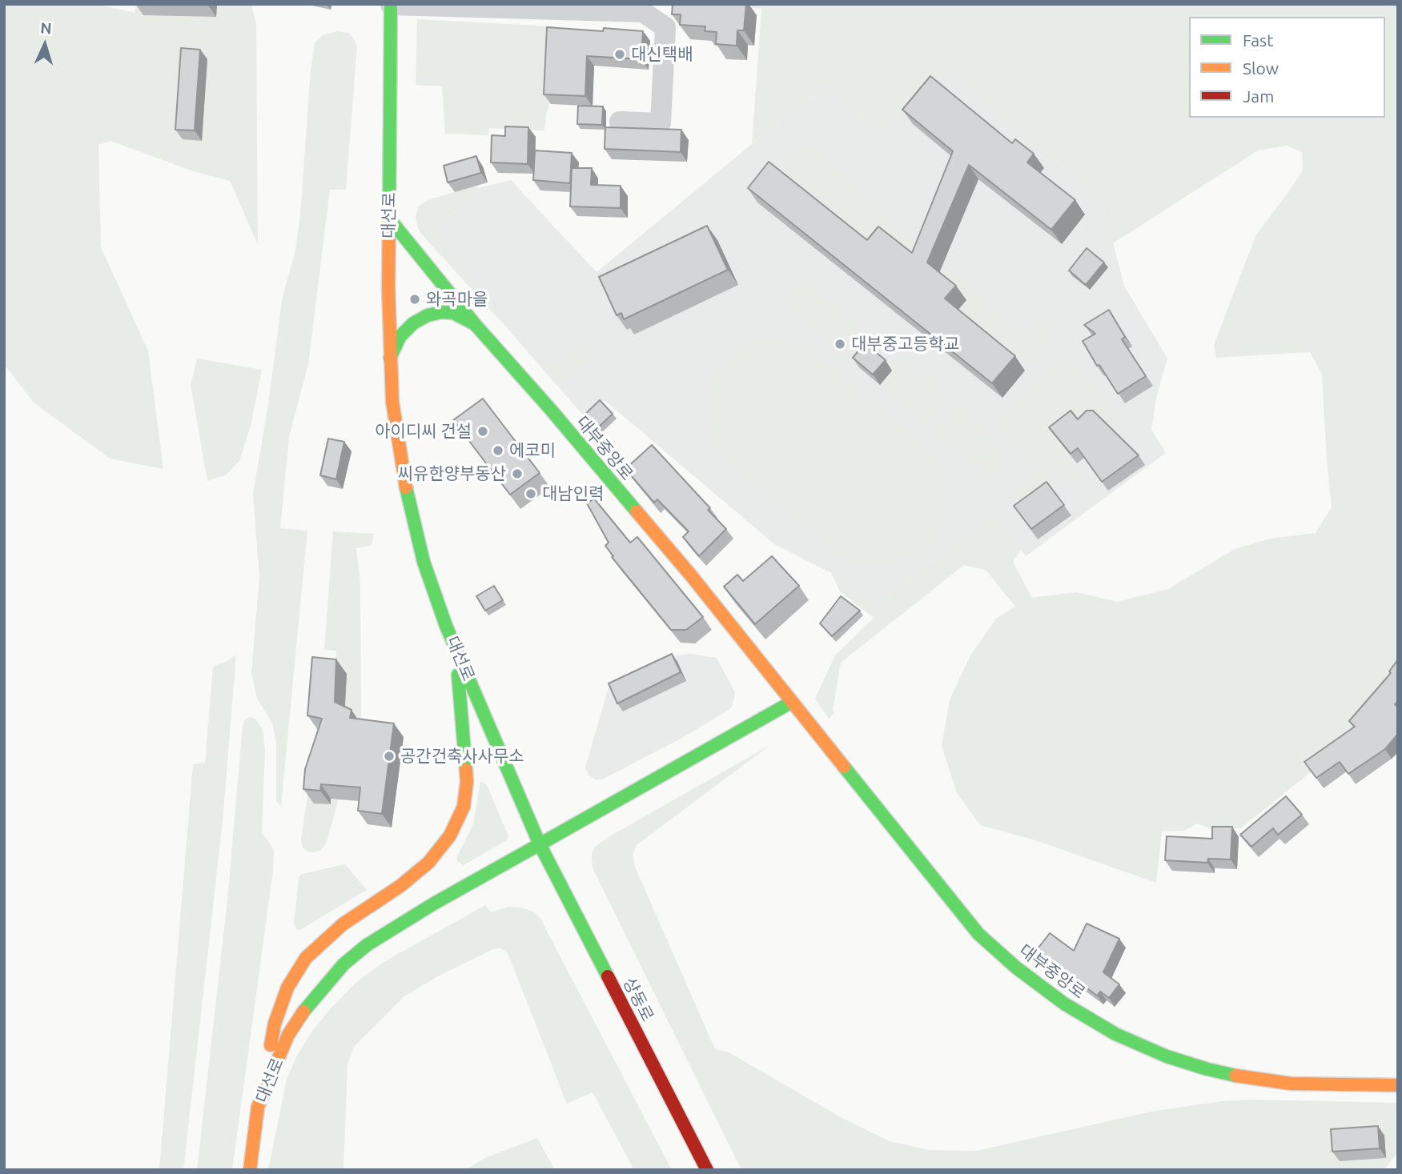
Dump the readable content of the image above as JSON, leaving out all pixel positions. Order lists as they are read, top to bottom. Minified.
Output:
{"streets":{"street":["대선로","대부중앙로","상동로"]},"crossings":[["대선로","대부중앙로"],["대선로","상동로"]],"places":["대신택배","와곡마을","대부중고등학교","아이디씨 건설","에코미","씨유한양부동산","대남인력","공간건축사사무소"],"legend":["Fast","Slow","Jam"],"north":"top"}
